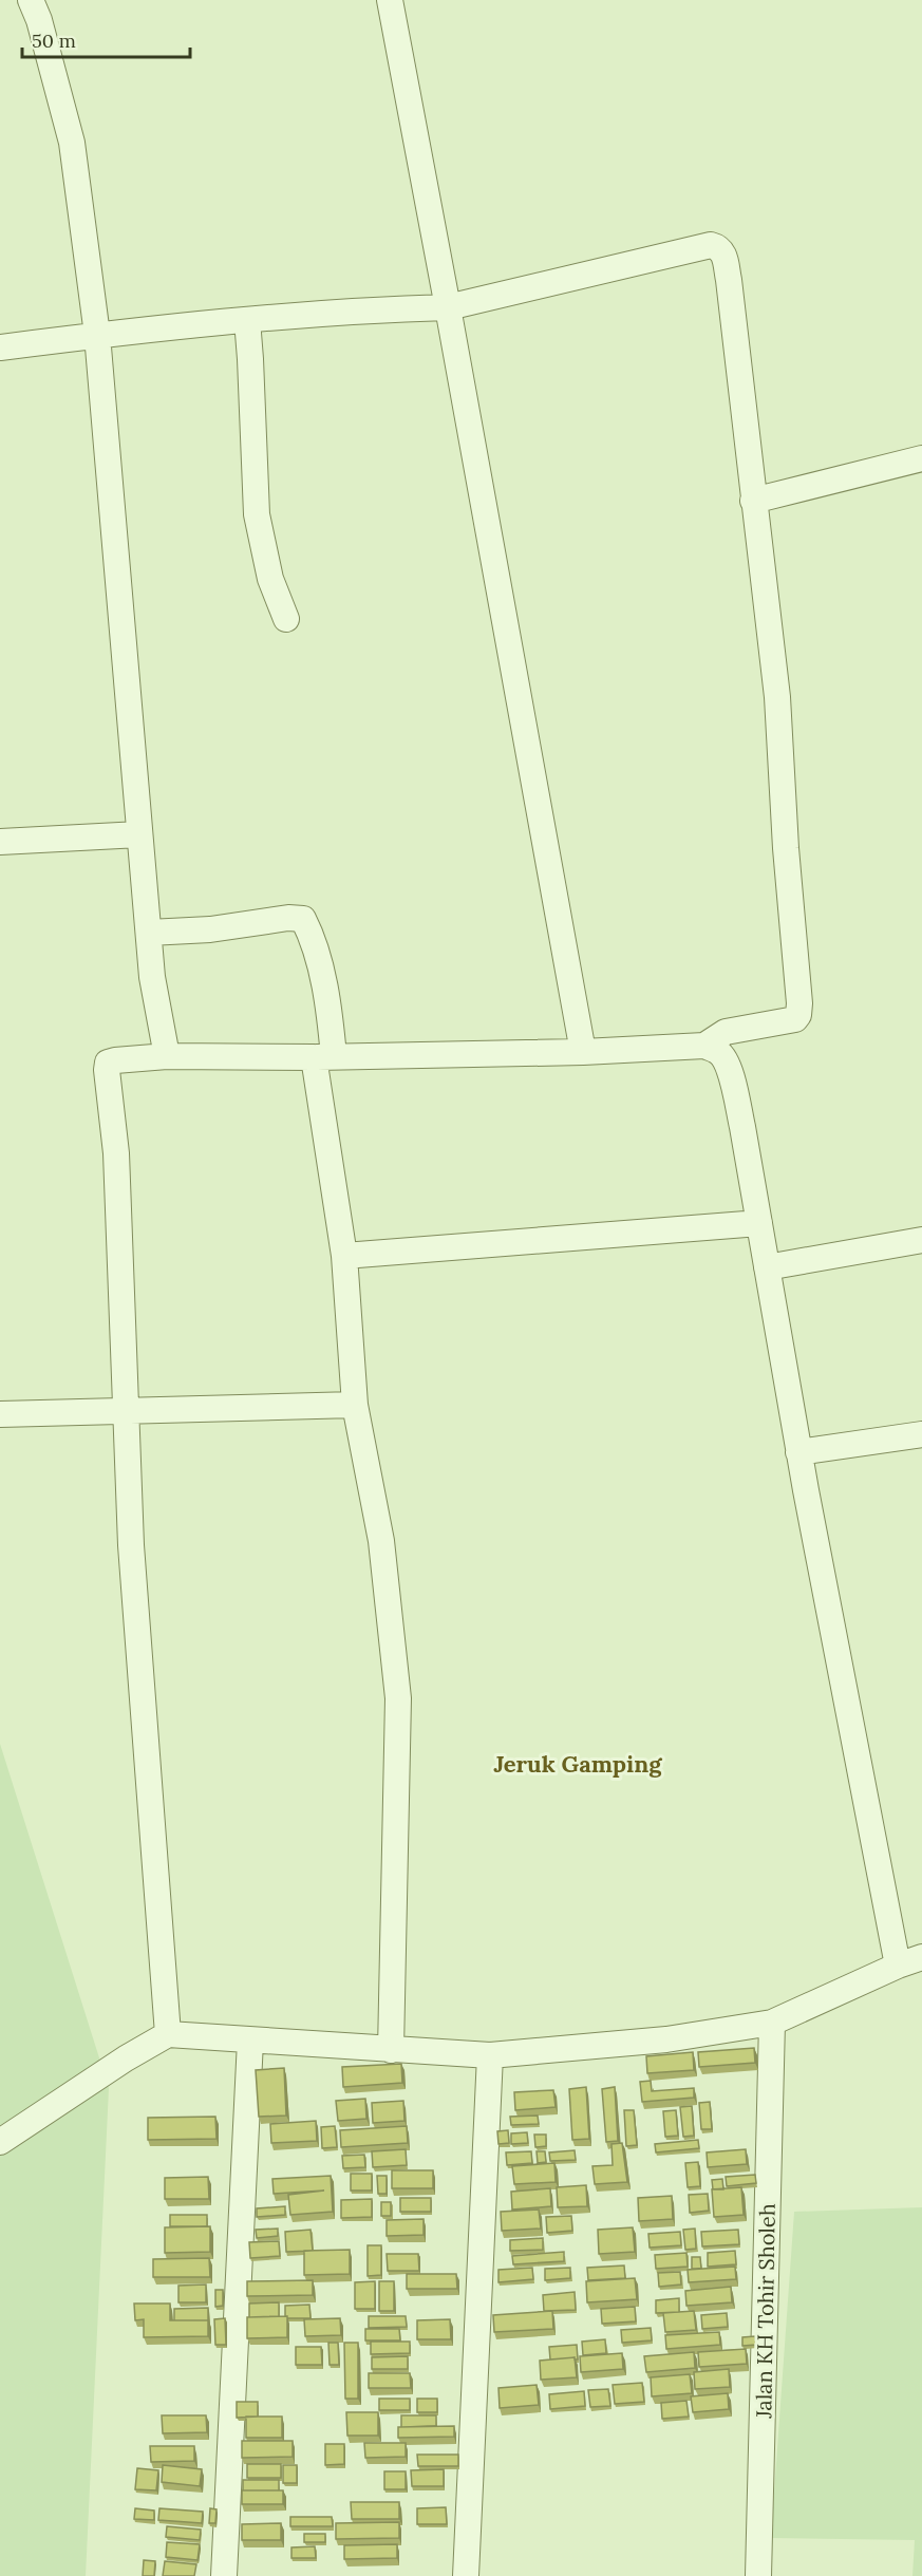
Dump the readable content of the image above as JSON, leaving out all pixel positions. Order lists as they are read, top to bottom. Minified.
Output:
{"streets":{"street":["Jalan KH Tohir Sholeh"]},"districts":["Jeruk Gamping"],"scale_bar":"50 m"}
